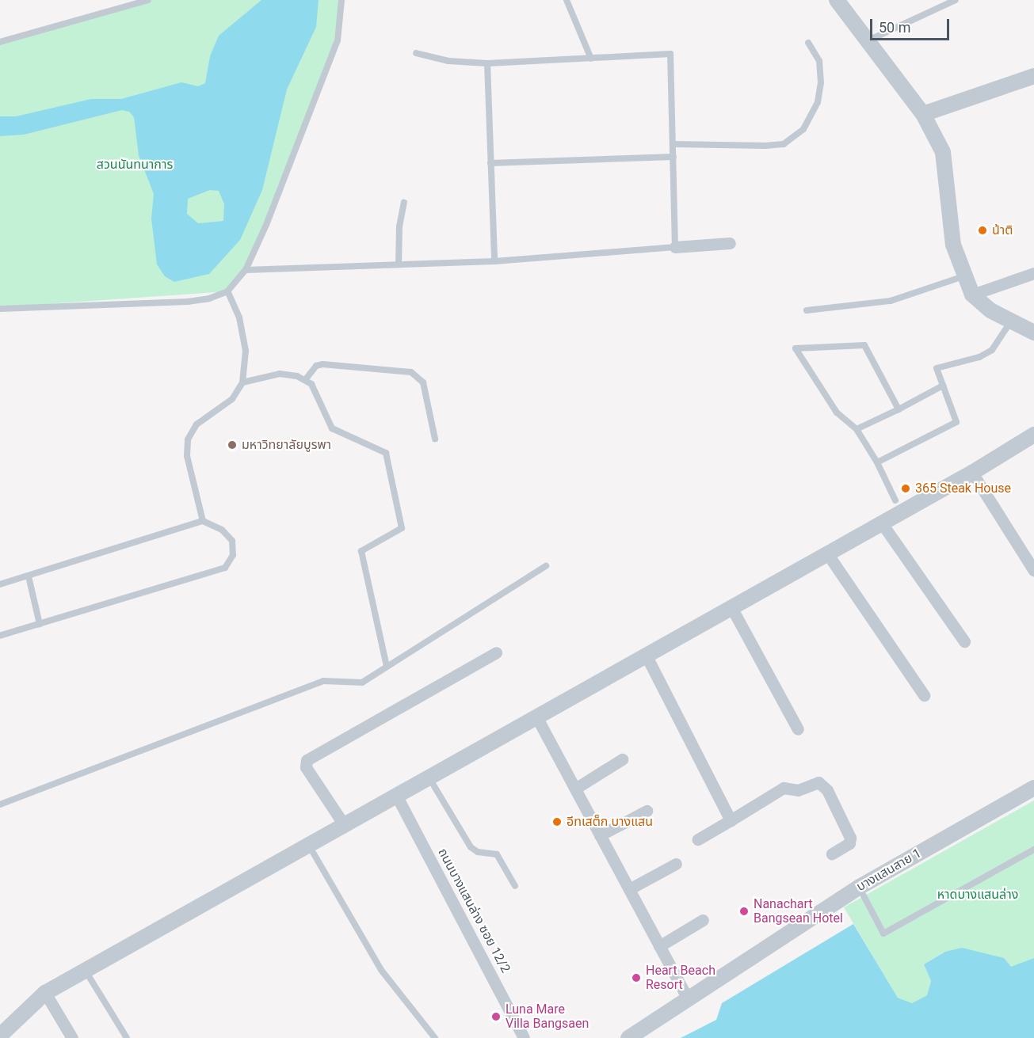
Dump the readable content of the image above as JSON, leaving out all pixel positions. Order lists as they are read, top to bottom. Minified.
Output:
{"streets":{"street":["บางแสนสาย 1","ถนนบางแสนล่าง ซอย 12/2"]},"parks":["สวนนันทนาการ","หาดบางแสนล่าง"],"places":["น้าติ","มหาวิทยาลัยบูรพา","365 Steak House","อีทเสต็ก บางแสน","Nanachart Bangsean Hotel","Heart Beach Resort","Luna Mare Villa Bangsaen"],"scale_bar":"50 m"}
